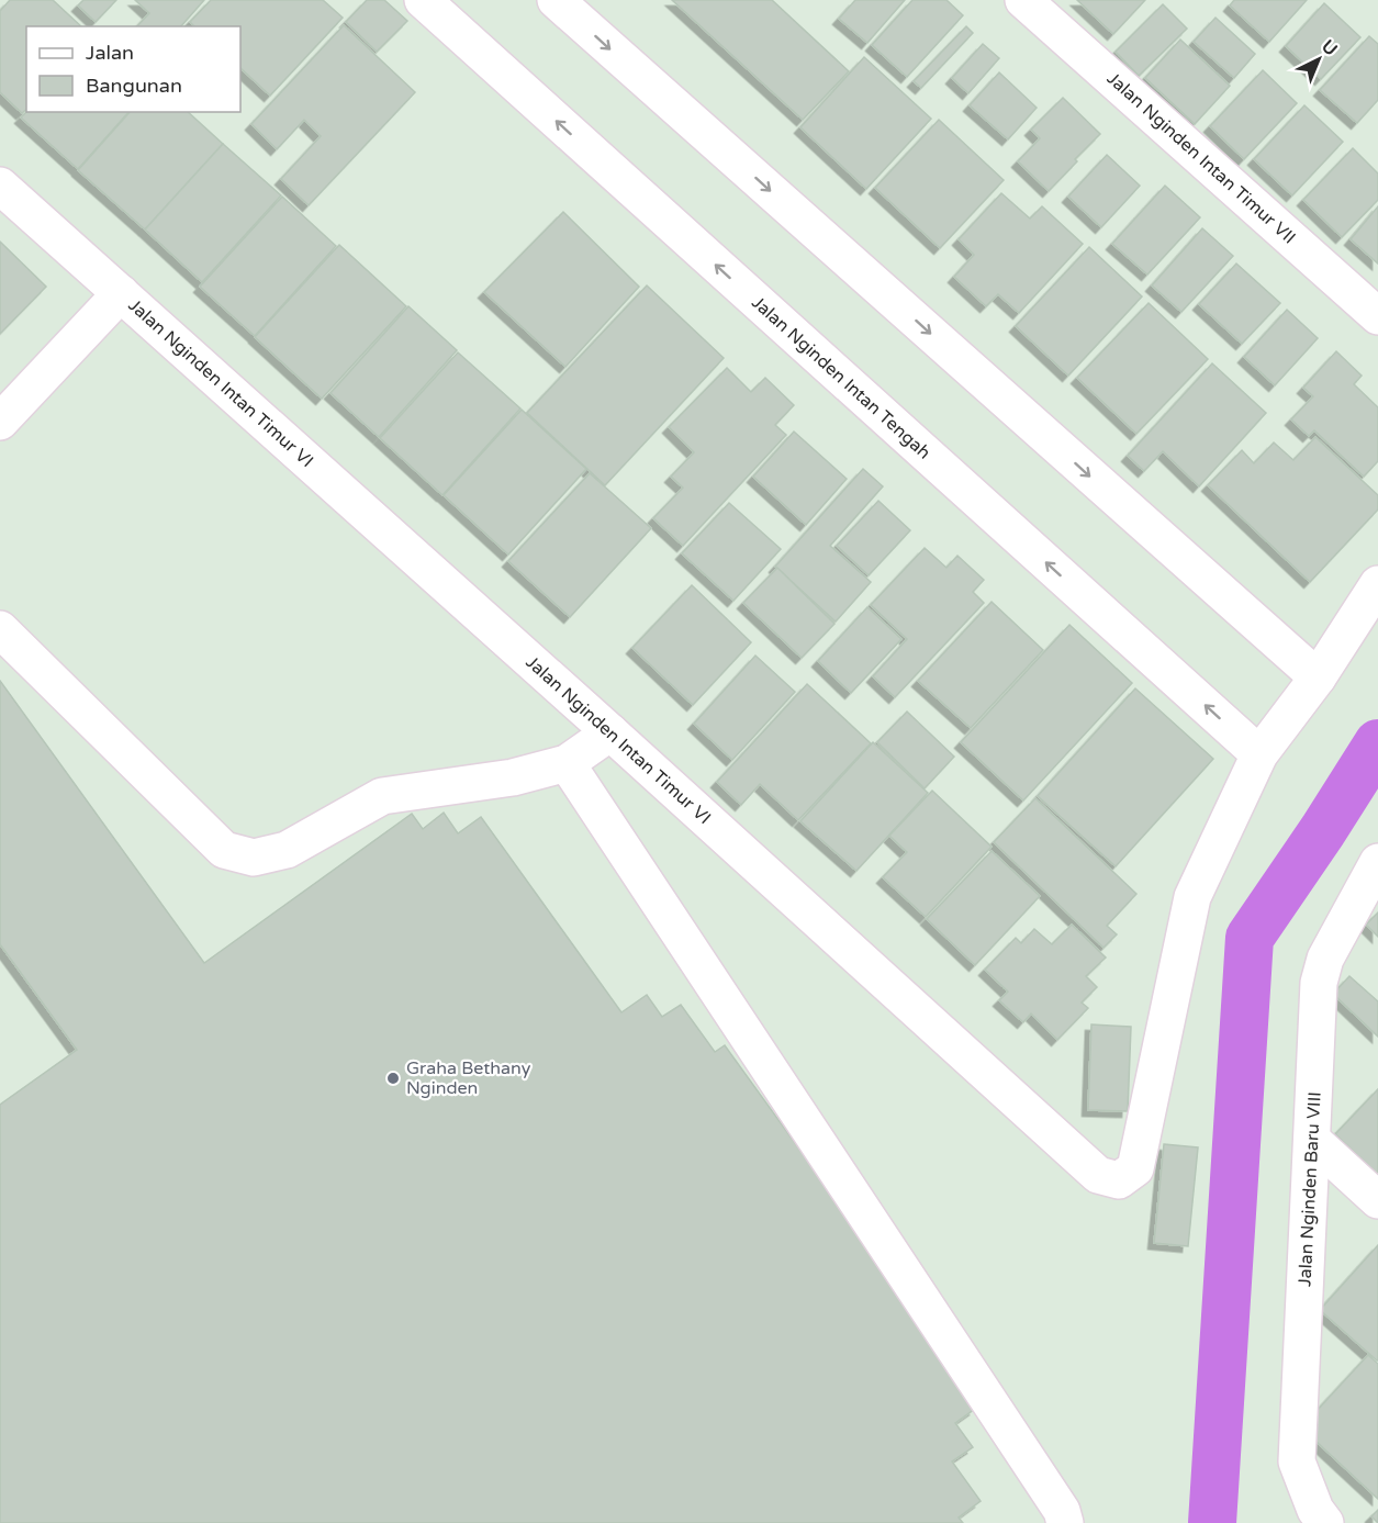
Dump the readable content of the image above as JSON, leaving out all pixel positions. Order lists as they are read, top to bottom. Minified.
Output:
{"streets":{"street":["Jalan Nginden Intan Timur VII","Jalan Nginden Intan Tengah","Jalan Nginden Intan Timur VI","Jalan Nginden Baru VIII"]},"crossings":[["Jalan Nginden Intan Tengah","Jalan Nginden Intan Timur VI"]],"places":["Graha Bethany Nginden"],"legend":["Jalan","Bangunan"],"north":"top right"}
